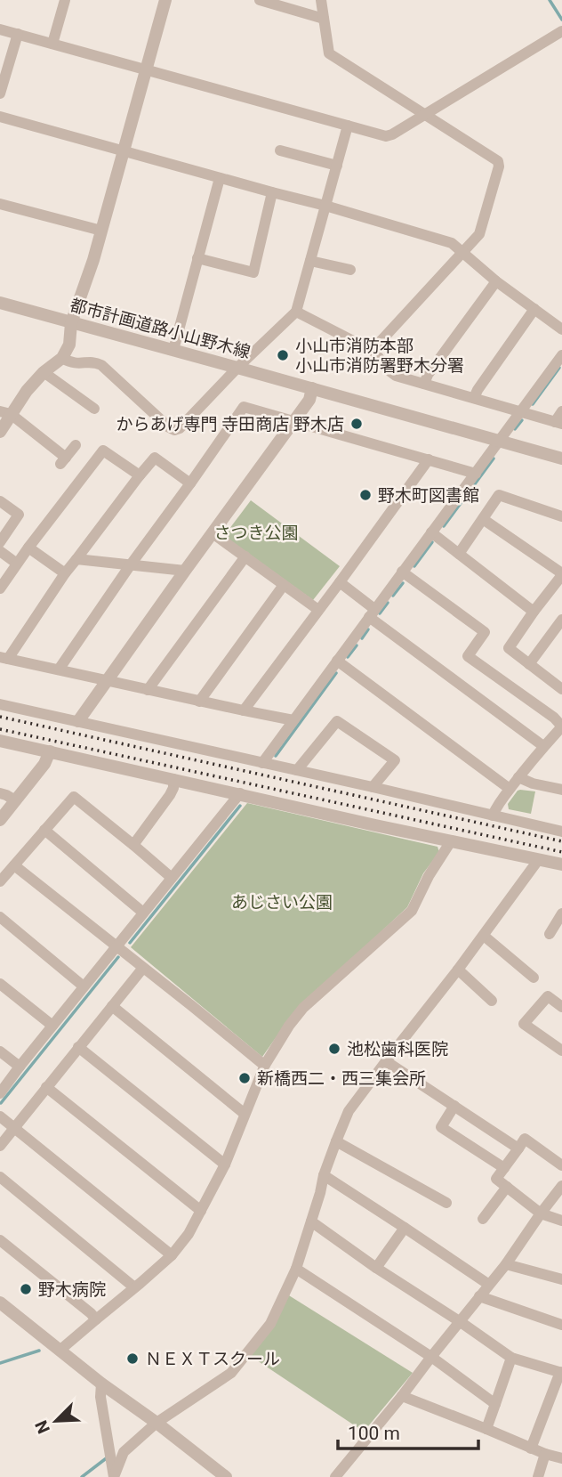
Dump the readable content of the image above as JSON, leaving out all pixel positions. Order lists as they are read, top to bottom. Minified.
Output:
{"streets":{"street":["都市計画道路小山野木線"]},"parks":["さつき公園","あじさい公園"],"places":["小山市消防本部 小山市消防署野木分署","からあげ専門 寺田商店 野木店","野木町図書館","池松歯科医院","新橋西二・西三集会所","野木病院","ＮＥＸＴスクール"],"scale_bar":"100 m","north":"bottom left"}
